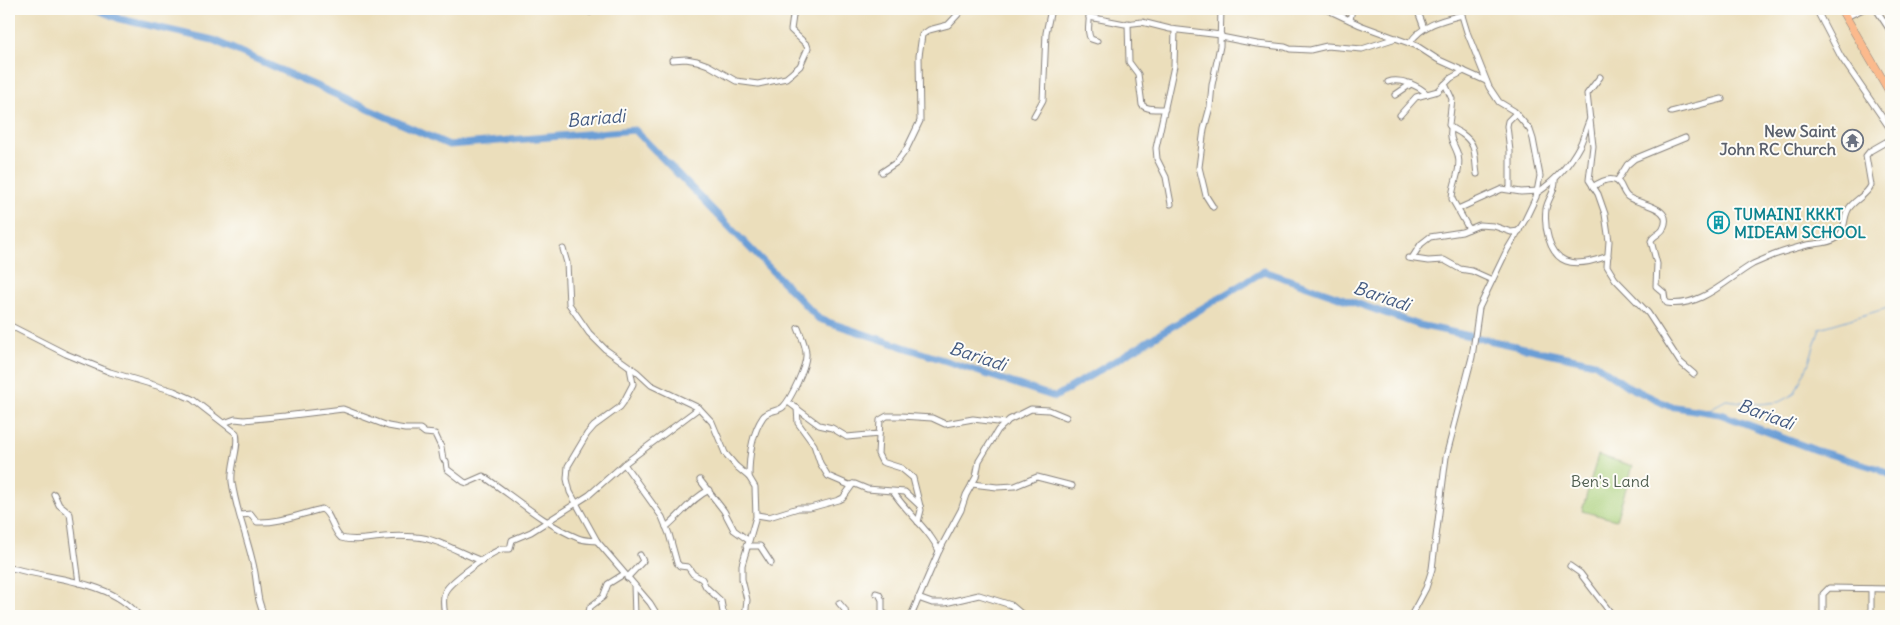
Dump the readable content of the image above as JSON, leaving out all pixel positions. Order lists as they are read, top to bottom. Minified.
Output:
{"water":["Bariadi"],"parks":["Ben's Land"],"places":{"temple":["New Saint John RC Church"],"building":["TUMAINI KKKT MIDEAM SCHOOL"]}}
